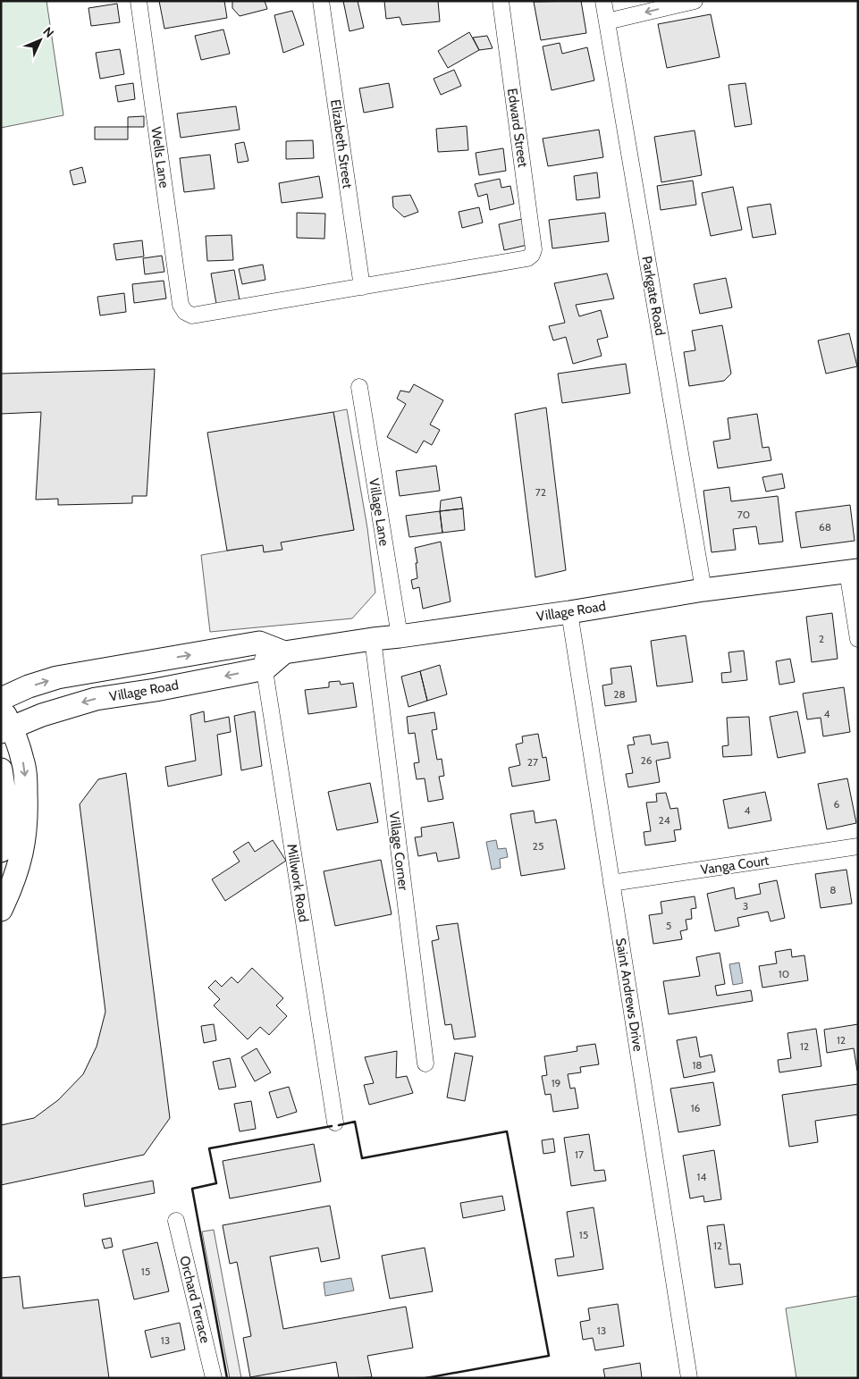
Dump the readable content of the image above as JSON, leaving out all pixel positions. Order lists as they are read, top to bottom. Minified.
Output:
{"streets":{"main road":["Village Road"],"street":["Edward Street","Elizabeth Street","Wells Lane","Parkgate Road","Village Lane","Village Corner","Vanga Court","Millwork Road","Saint Andrews Drive","Orchard Terrace"]},"crossings":[["Edward Street","Elizabeth Street"],["Edward Street","Wells Lane"],["Elizabeth Street","Wells Lane"],["Parkgate Road","Village Road"],["Village Lane","Village Road"],["Village Road","Village Corner"],["Village Road","Millwork Road"],["Village Road","Saint Andrews Drive"],["Vanga Court","Saint Andrews Drive"]],"house_numbers":["72","70","68","2","28","4","26","27","6","4","24","25","8","3","5","10","12","12","18","19","16","17","14","15","12","15","13","13"],"north":"top right"}
